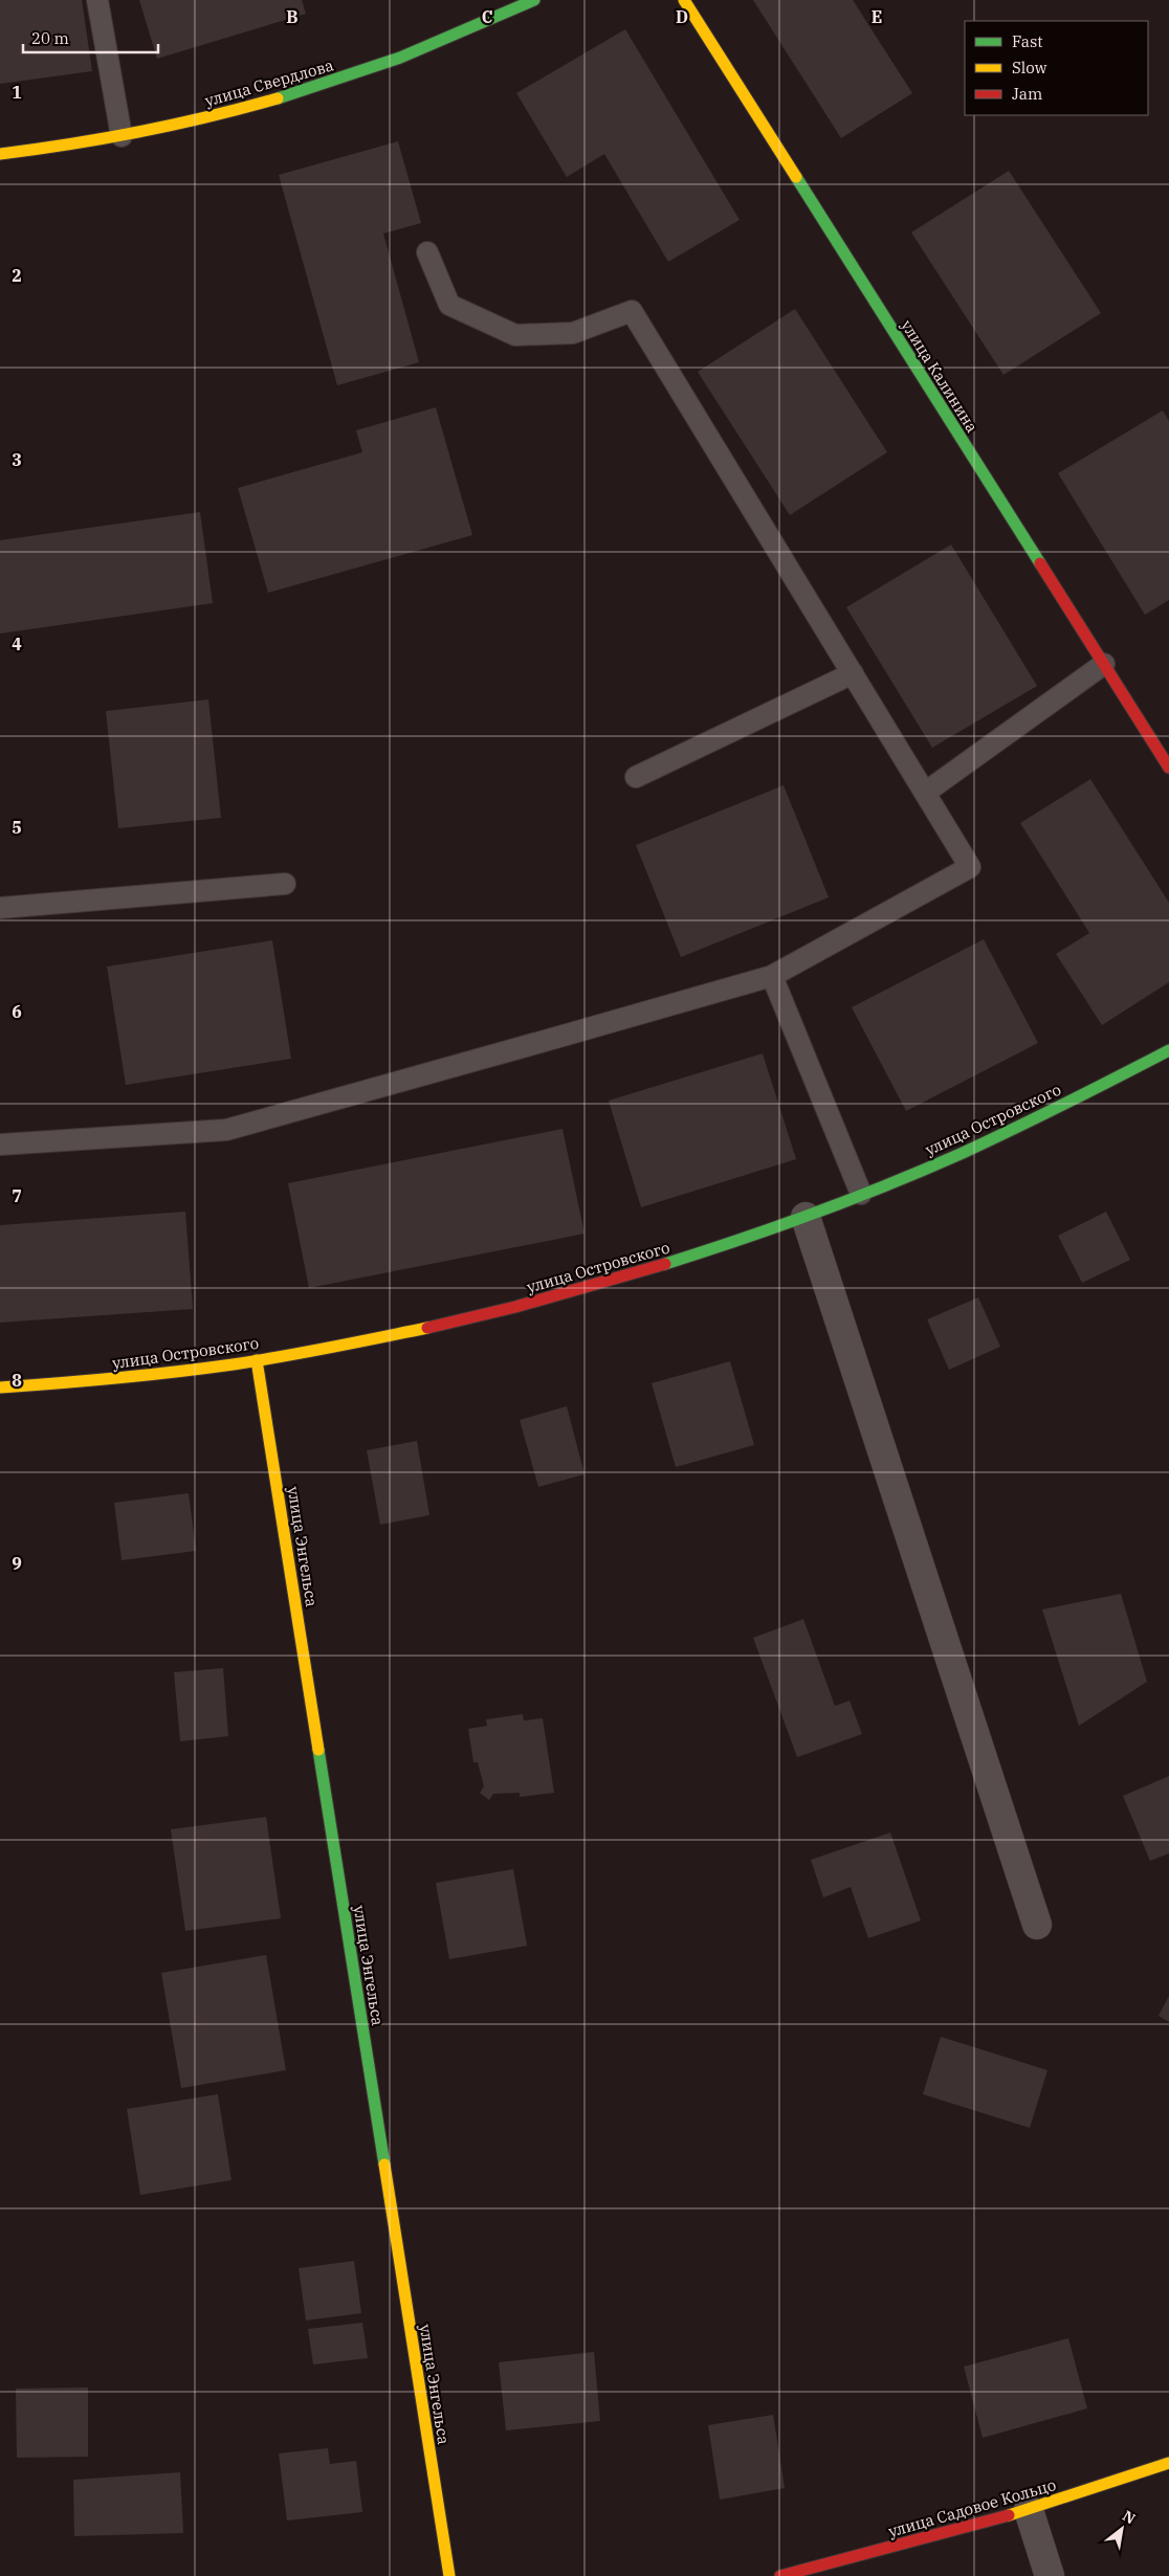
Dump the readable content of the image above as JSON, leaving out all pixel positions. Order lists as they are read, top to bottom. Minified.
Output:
{"streets":{"street":["улица Свердлова","улица Калинина","улица Островского","улица Энгельса","улица Садовое Кольцо"]},"crossings":[["улица Островского","улица Энгельса"]],"legend":["Fast","Slow","Jam"],"scale_bar":"20 m","north":"top right","grid":{"columns":["B","C","D","E"],"rows":["1","2","3","4","5","6","7","8","9"]}}
